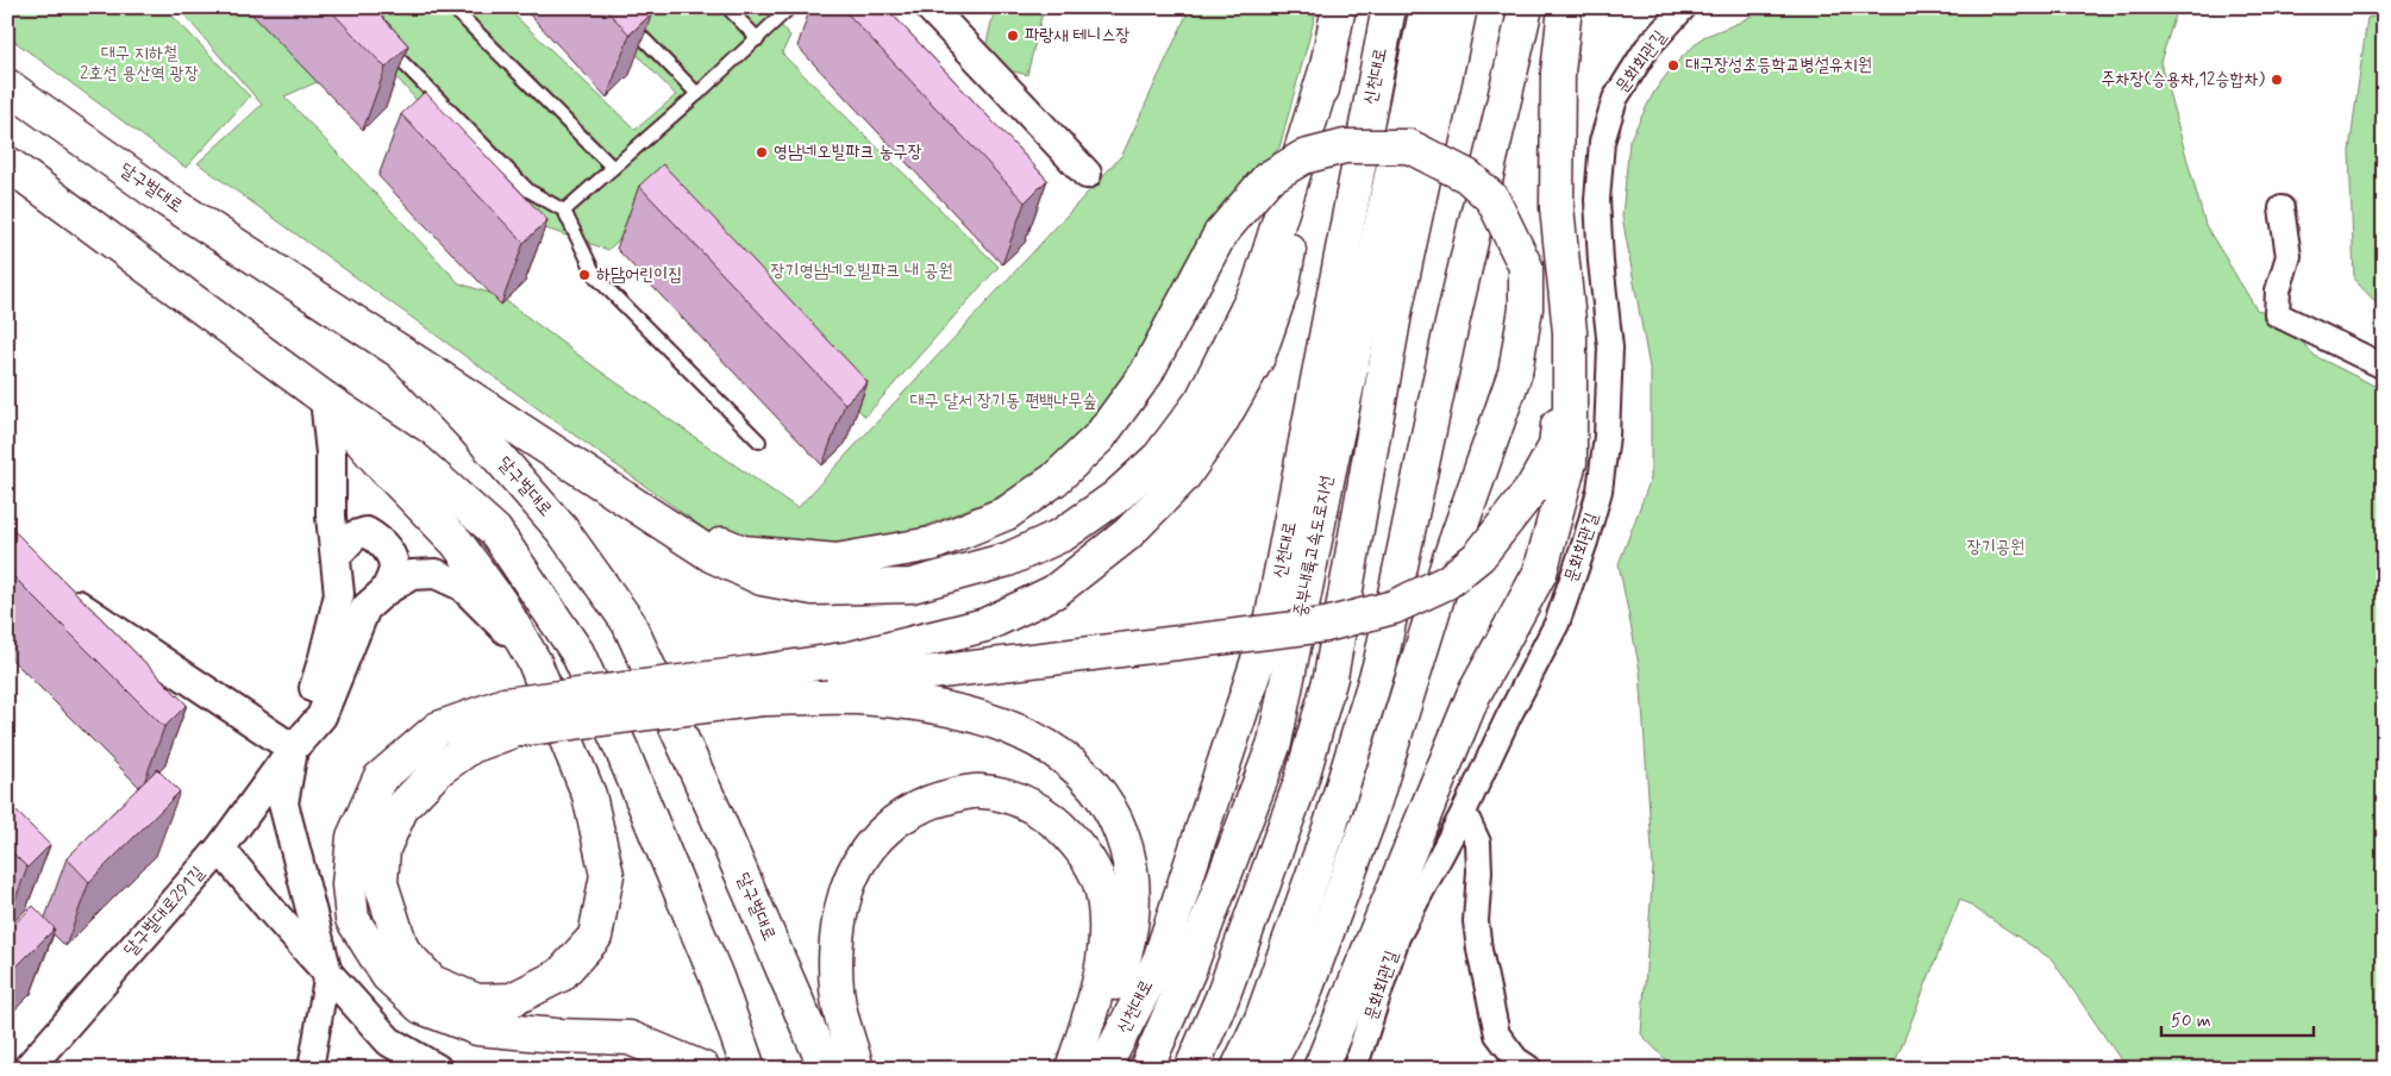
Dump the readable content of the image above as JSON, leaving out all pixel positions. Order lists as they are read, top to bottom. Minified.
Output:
{"streets":{"main road":["신천대로","달구벌대로","중부내륙고속도로지선"],"street":["문화회관길","달구벌대로291길"]},"parks":["대구 지하철 2호선 용산역 광장","장기영남네오빌파크 내 공원","대구 달서 장기동 편백나무숲","장기공원"],"places":["파랑새 테니스장","대구장성초등학교병설유치원","주차장(승용차,12승합차)","영남네오빌파크 농구장","하담어린이집"],"scale_bar":"50 m"}
